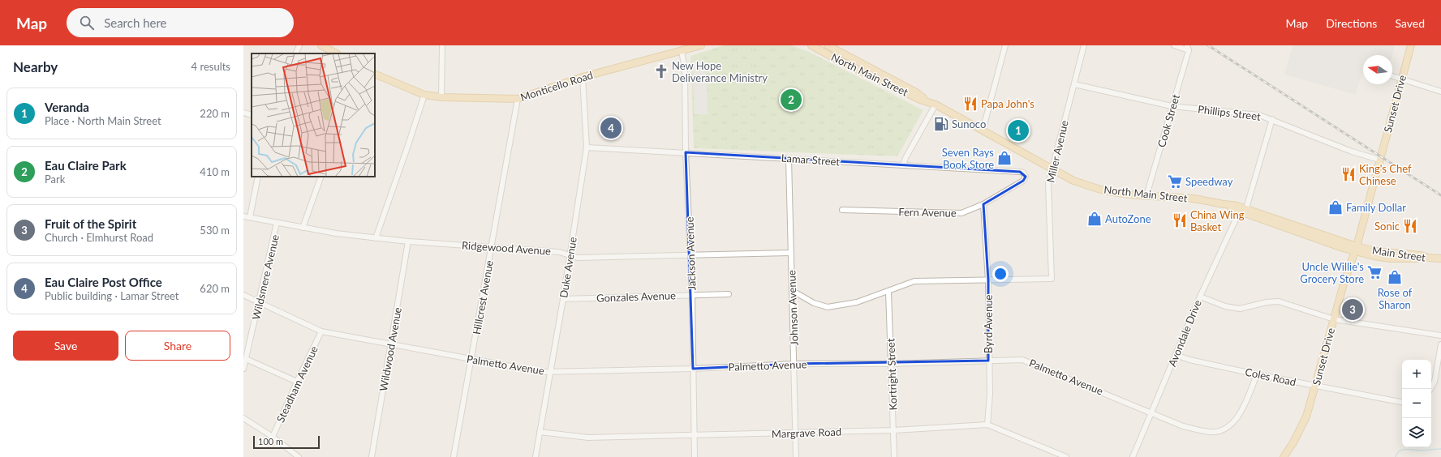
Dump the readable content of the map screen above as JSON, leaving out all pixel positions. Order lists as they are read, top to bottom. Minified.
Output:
{"streets":{"main road":["North Main Street","Monticello Road","Sunset Drive","Main Street"],"street":["Phillips Street","Cook Street","Miller Avenue","Lamar Street","Fern Avenue","Ridgewood Avenue","Jackson Avenue","Duke Avenue","Wildsmere Avenue","Gonzales Avenue","Hillcrest Avenue","Johnson Avenue","Byrd Avenue","Avondale Drive","Wildwood Avenue","Palmetto Avenue","Kortright Street","Coles Road","Steadham Avenue","Margrave Road"]},"crossings":[["North Main Street","Sunset Drive"],["North Main Street","Cook Street"],["North Main Street","Miller Avenue"],["North Main Street","Main Street"],["North Main Street","Avondale Drive"],["Monticello Road","Jackson Avenue"],["Monticello Road","Duke Avenue"],["Monticello Road","Hillcrest Avenue"],["Sunset Drive","Phillips Street"],["Sunset Drive","Main Street"],["Sunset Drive","Coles Road"],["Phillips Street","Cook Street"],["Phillips Street","Miller Avenue"],["Miller Avenue","Byrd Avenue"],["Lamar Street","Fern Avenue"],["Lamar Street","Jackson Avenue"],["Lamar Street","Duke Avenue"],["Lamar Street","Johnson Avenue"],["Fern Avenue","Byrd Avenue"],["Ridgewood Avenue","Jackson Avenue"],["Ridgewood Avenue","Duke Avenue"],["Ridgewood Avenue","Wildsmere Avenue"],["Ridgewood Avenue","Hillcrest Avenue"],["Ridgewood Avenue","Johnson Avenue"],["Ridgewood Avenue","Wildwood Avenue"],["Jackson Avenue","Gonzales Avenue"],["Jackson Avenue","Palmetto Avenue"],["Jackson Avenue","Margrave Road"],["Duke Avenue","Gonzales Avenue"],["Duke Avenue","Palmetto Avenue"],["Duke Avenue","Margrave Road"],["Wildsmere Avenue","Palmetto Avenue"],["Hillcrest Avenue","Palmetto Avenue"],["Johnson Avenue","Palmetto Avenue"],["Johnson Avenue","Margrave Road"],["Byrd Avenue","Palmetto Avenue"],["Byrd Avenue","Margrave Road"],["Avondale Drive","Palmetto Avenue"],["Avondale Drive","Coles Road"],["Wildwood Avenue","Palmetto Avenue"],["Palmetto Avenue","Kortright Street"],["Palmetto Avenue","Coles Road"],["Palmetto Avenue","Steadham Avenue"],["Kortright Street","Margrave Road"]],"places":{"church":["New Hope Deliverance Ministry"],"restaurant":["Papa John's","King's Chef Chinese","China Wing Basket","Sonic"],"fuel station":["Sunoco"],"shop":["Seven Rays Book Store","Family Dollar","AutoZone","Rose of Sharon"],"supermarket":["Speedway","Uncle Willie's Grocery Store"]},"scale_bar":"100 m","north":"left","page":{"header":"Map","search":"Search here","nav":["Map","Directions","Saved"],"heading":["Nearby","4 results"],"list":[{"mark":"1","name":"Veranda","note":"Place · North Main Street","value":"220 m"},{"mark":"2","name":"Eau Claire Park","note":"Park","value":"410 m"},{"mark":"3","name":"Fruit of the Spirit","note":"Church · Elmhurst Road","value":"530 m"},{"mark":"4","name":"Eau Claire Post Office","note":"Public building · Lamar Street","value":"620 m"}],"pins":["2","4","1","3"],"buttons":["Save","Share"],"map_buttons":["+","−"],"scale":"100 m"}}
